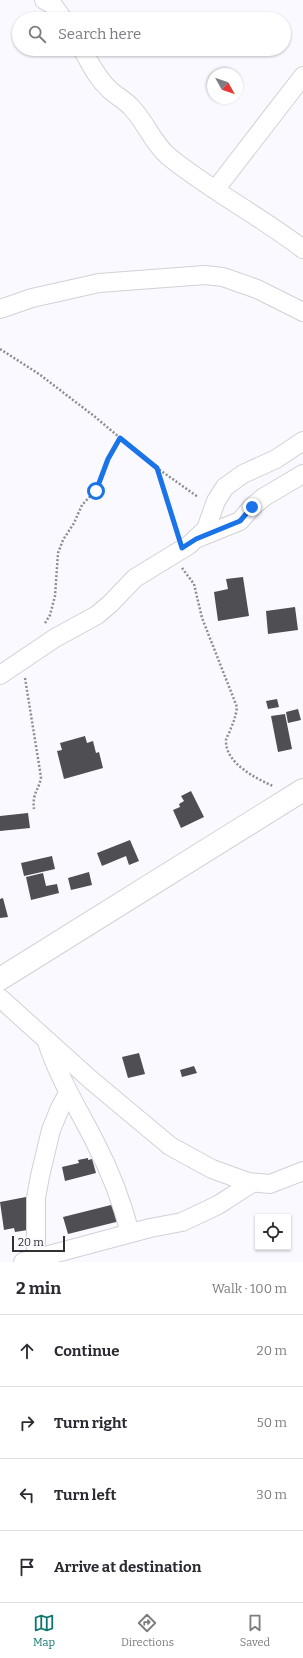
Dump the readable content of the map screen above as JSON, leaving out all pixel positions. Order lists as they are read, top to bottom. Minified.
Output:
{"scale_bar":"20 m","north":"bottom right","page":{"search":"Search here","scale":"20 m","heading":["2 min","Walk · 100 m"],"list":[["Continue","20 m"],["Turn right","50 m"],["Turn left","30 m"],"Arrive at destination"],"nav":["Map","Directions","Saved"]}}
